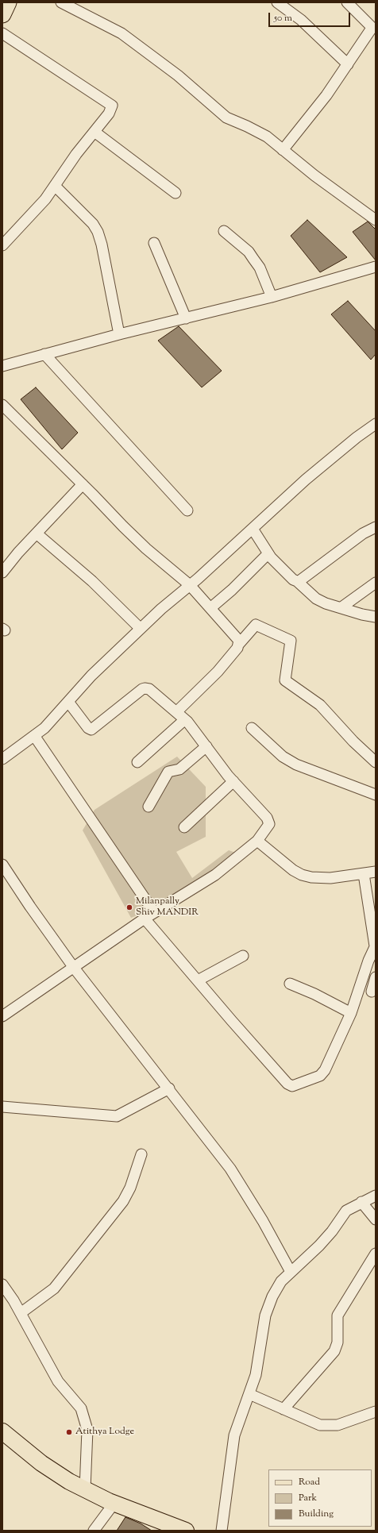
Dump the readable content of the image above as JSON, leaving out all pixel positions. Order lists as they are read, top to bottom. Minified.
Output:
{"places":["Milanpally Shiv MANDIR","Atithya Lodge"],"legend":["Road","Park","Building"],"scale_bar":"50 m"}
